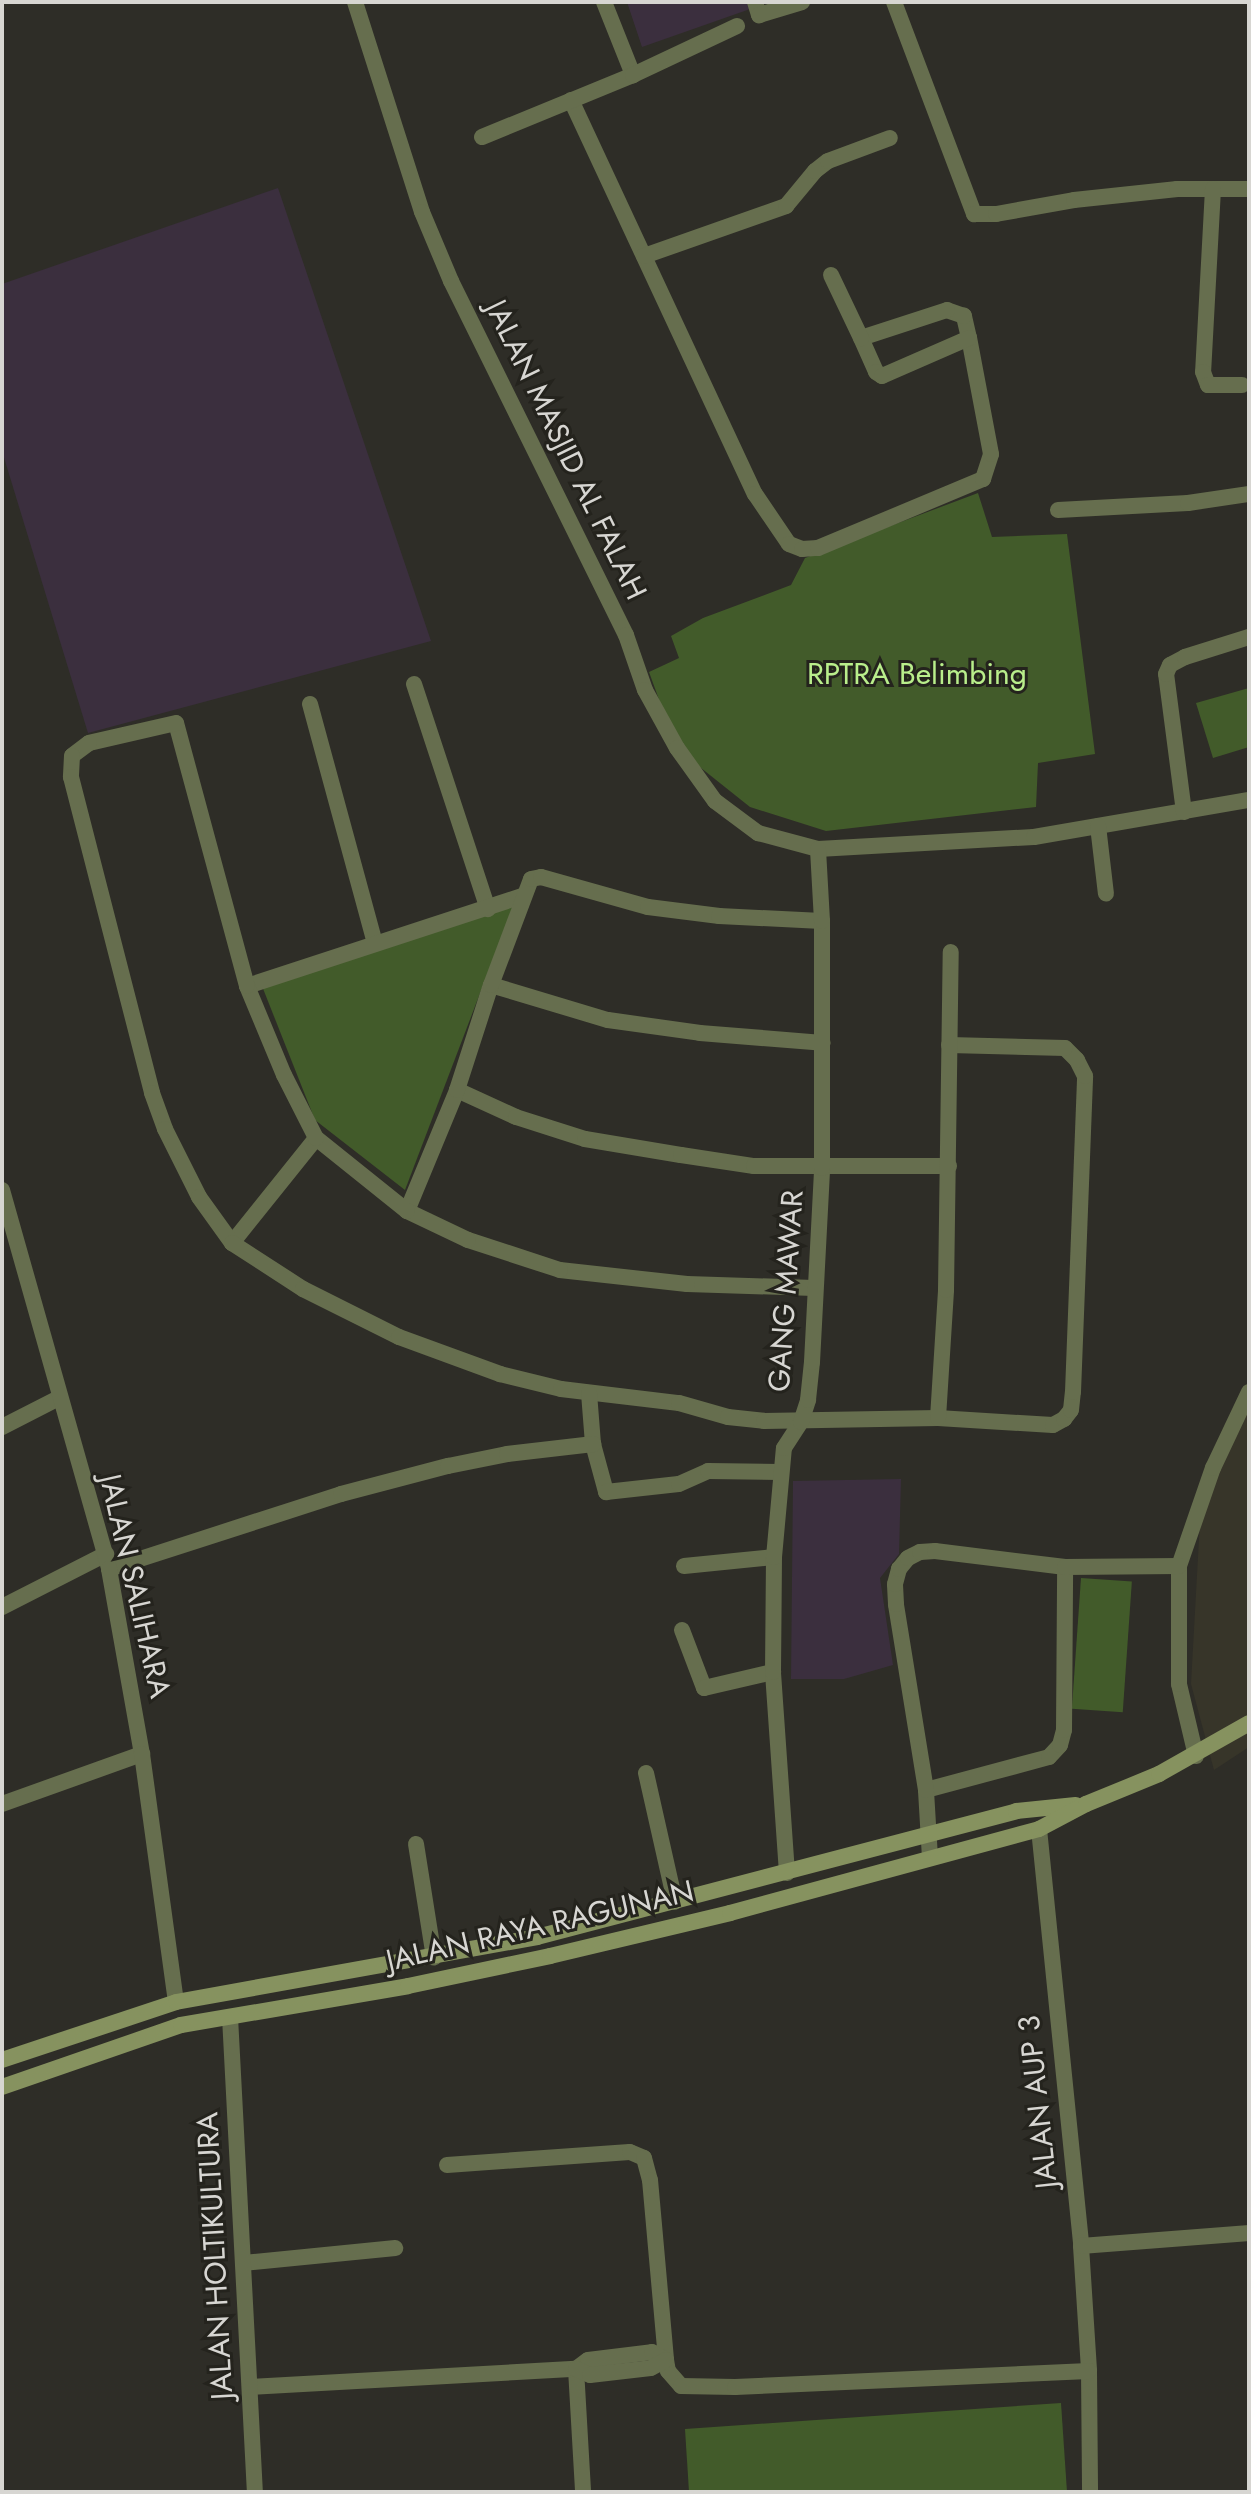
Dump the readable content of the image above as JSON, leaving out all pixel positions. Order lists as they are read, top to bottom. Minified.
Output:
{"streets":{"main road":["JALAN RAYA RAGUNAN"],"street":["JALAN MASJID AL FALAH","GANG MAWAR","JALAN SALIHARA","JALAN AUP 3","JALAN HOLTIKULTURA"]},"crossings":[["JALAN MASJID AL FALAH","GANG MAWAR"],["GANG MAWAR","JALAN RAYA RAGUNAN"],["JALAN SALIHARA","JALAN RAYA RAGUNAN"],["JALAN RAYA RAGUNAN","JALAN AUP 3"],["JALAN RAYA RAGUNAN","JALAN HOLTIKULTURA"]],"parks":["RPTRA Belimbing"]}
